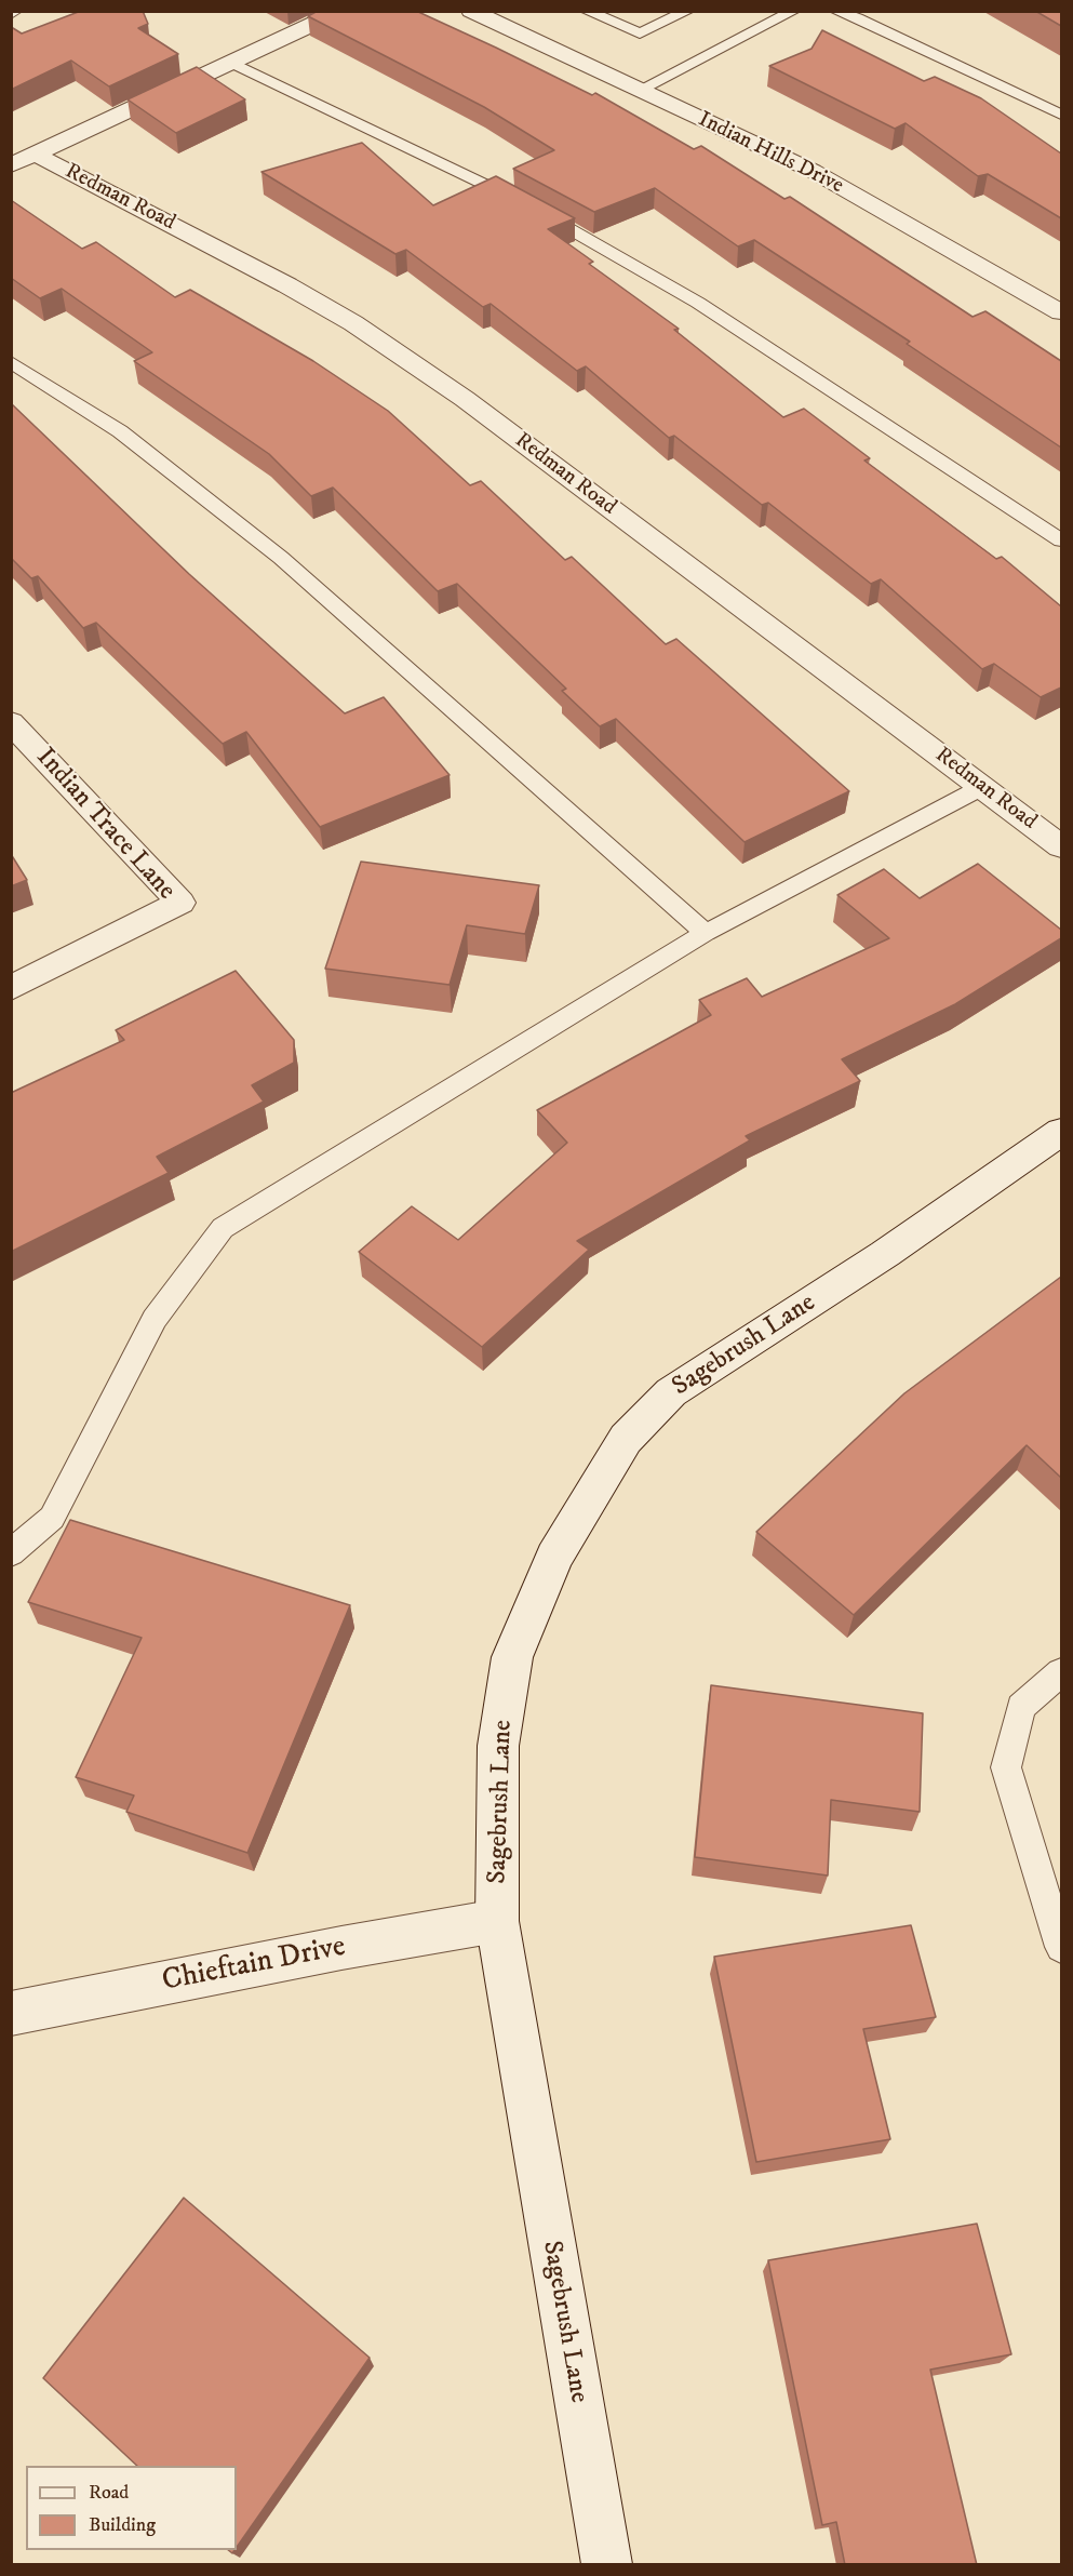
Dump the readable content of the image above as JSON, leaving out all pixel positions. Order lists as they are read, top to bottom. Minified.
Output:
{"streets":{"street":["Indian Hills Drive","Redman Road","Indian Trace Lane","Sagebrush Lane","Chieftain Drive"]},"crossings":[["Sagebrush Lane","Chieftain Drive"]],"legend":["Road","Building"]}
